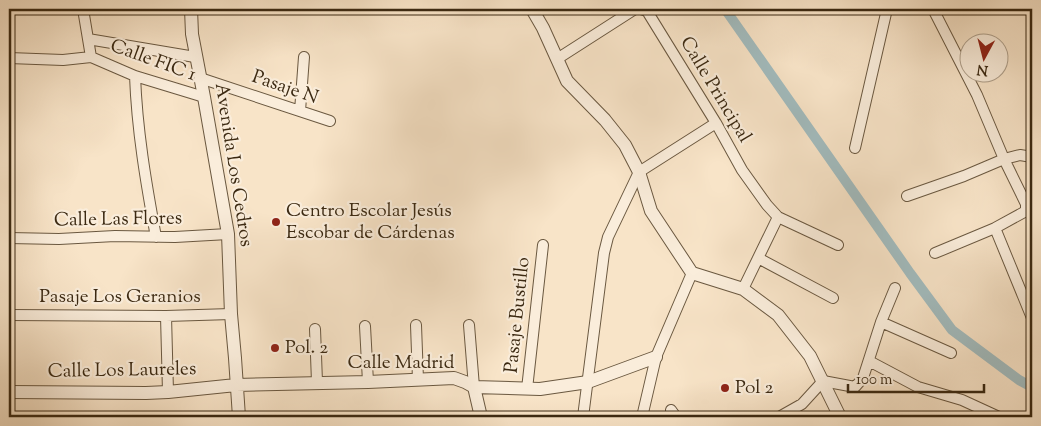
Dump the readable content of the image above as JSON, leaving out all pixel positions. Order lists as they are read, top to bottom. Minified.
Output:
{"streets":{"street":["Calle FIC 1","Pasaje N","Calle Principal","Avenida Los Cedros","Calle Las Flores","Pasaje Los Geranios","Pasaje Bustillo","Calle Madrid","Calle Los Laureles"]},"crossings":[["Calle FIC 1","Avenida Los Cedros"],["Pasaje N","Avenida Los Cedros"],["Avenida Los Cedros","Calle Las Flores"],["Avenida Los Cedros","Pasaje Los Geranios"],["Avenida Los Cedros","Calle Madrid"],["Avenida Los Cedros","Calle Los Laureles"],["Pasaje Bustillo","Calle Madrid"],["Calle Madrid","Calle Los Laureles"]],"places":["Centro Escolar Jesús Escobar de Cárdenas","Pol. 2","Pol 2"],"scale_bar":"100 m","north":"bottom"}
